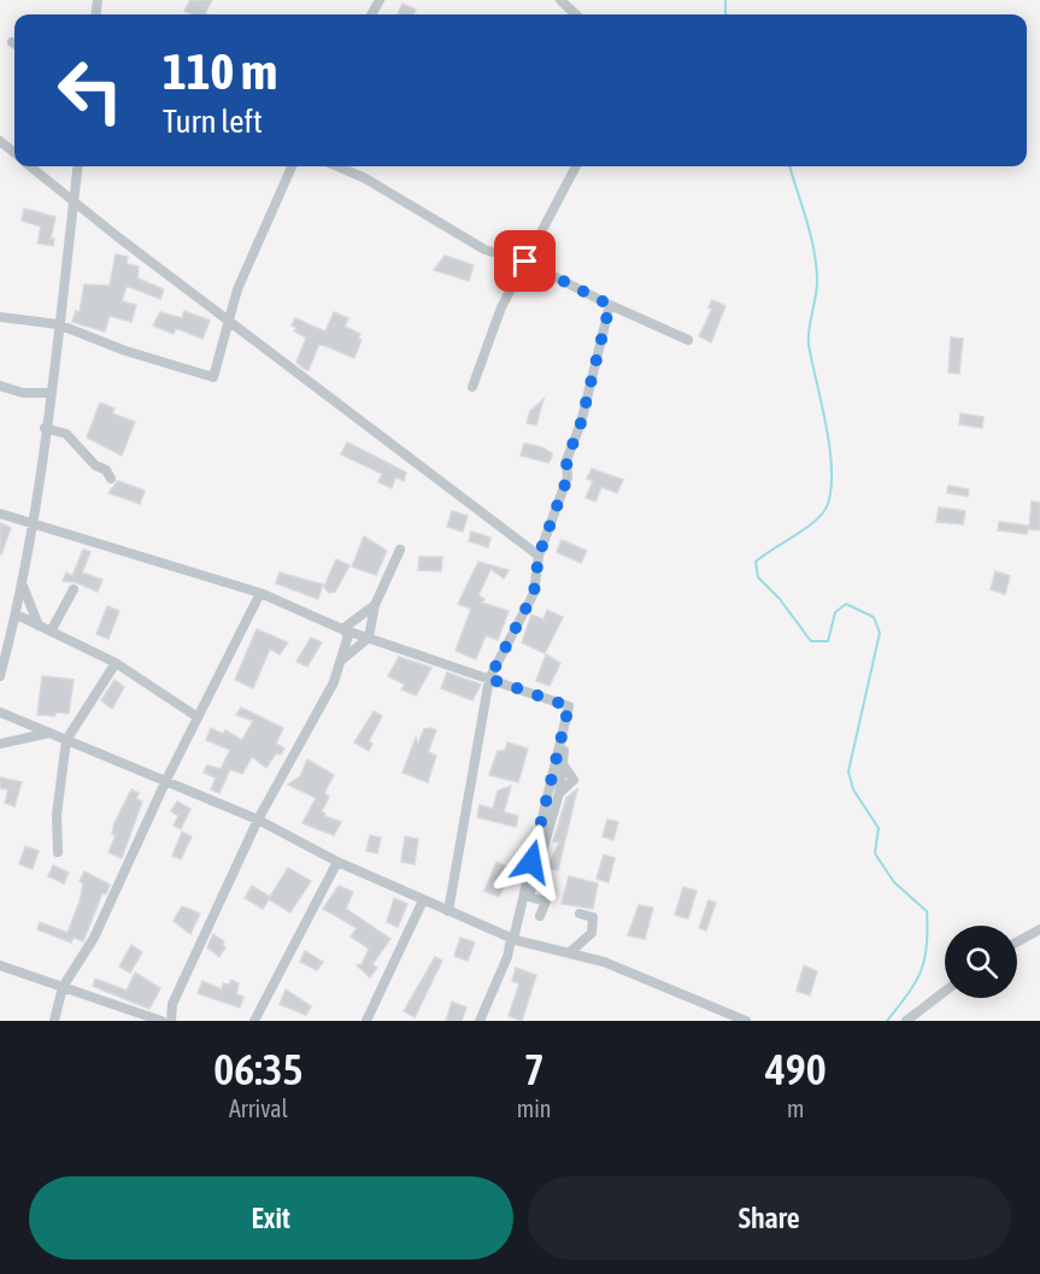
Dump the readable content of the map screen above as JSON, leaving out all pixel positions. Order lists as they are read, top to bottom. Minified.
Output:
{"page":{"turn":["110 m","Turn left"],"eta":["06:35","Arrival","7","min","490","m"],"buttons":["Exit","Share"]}}
